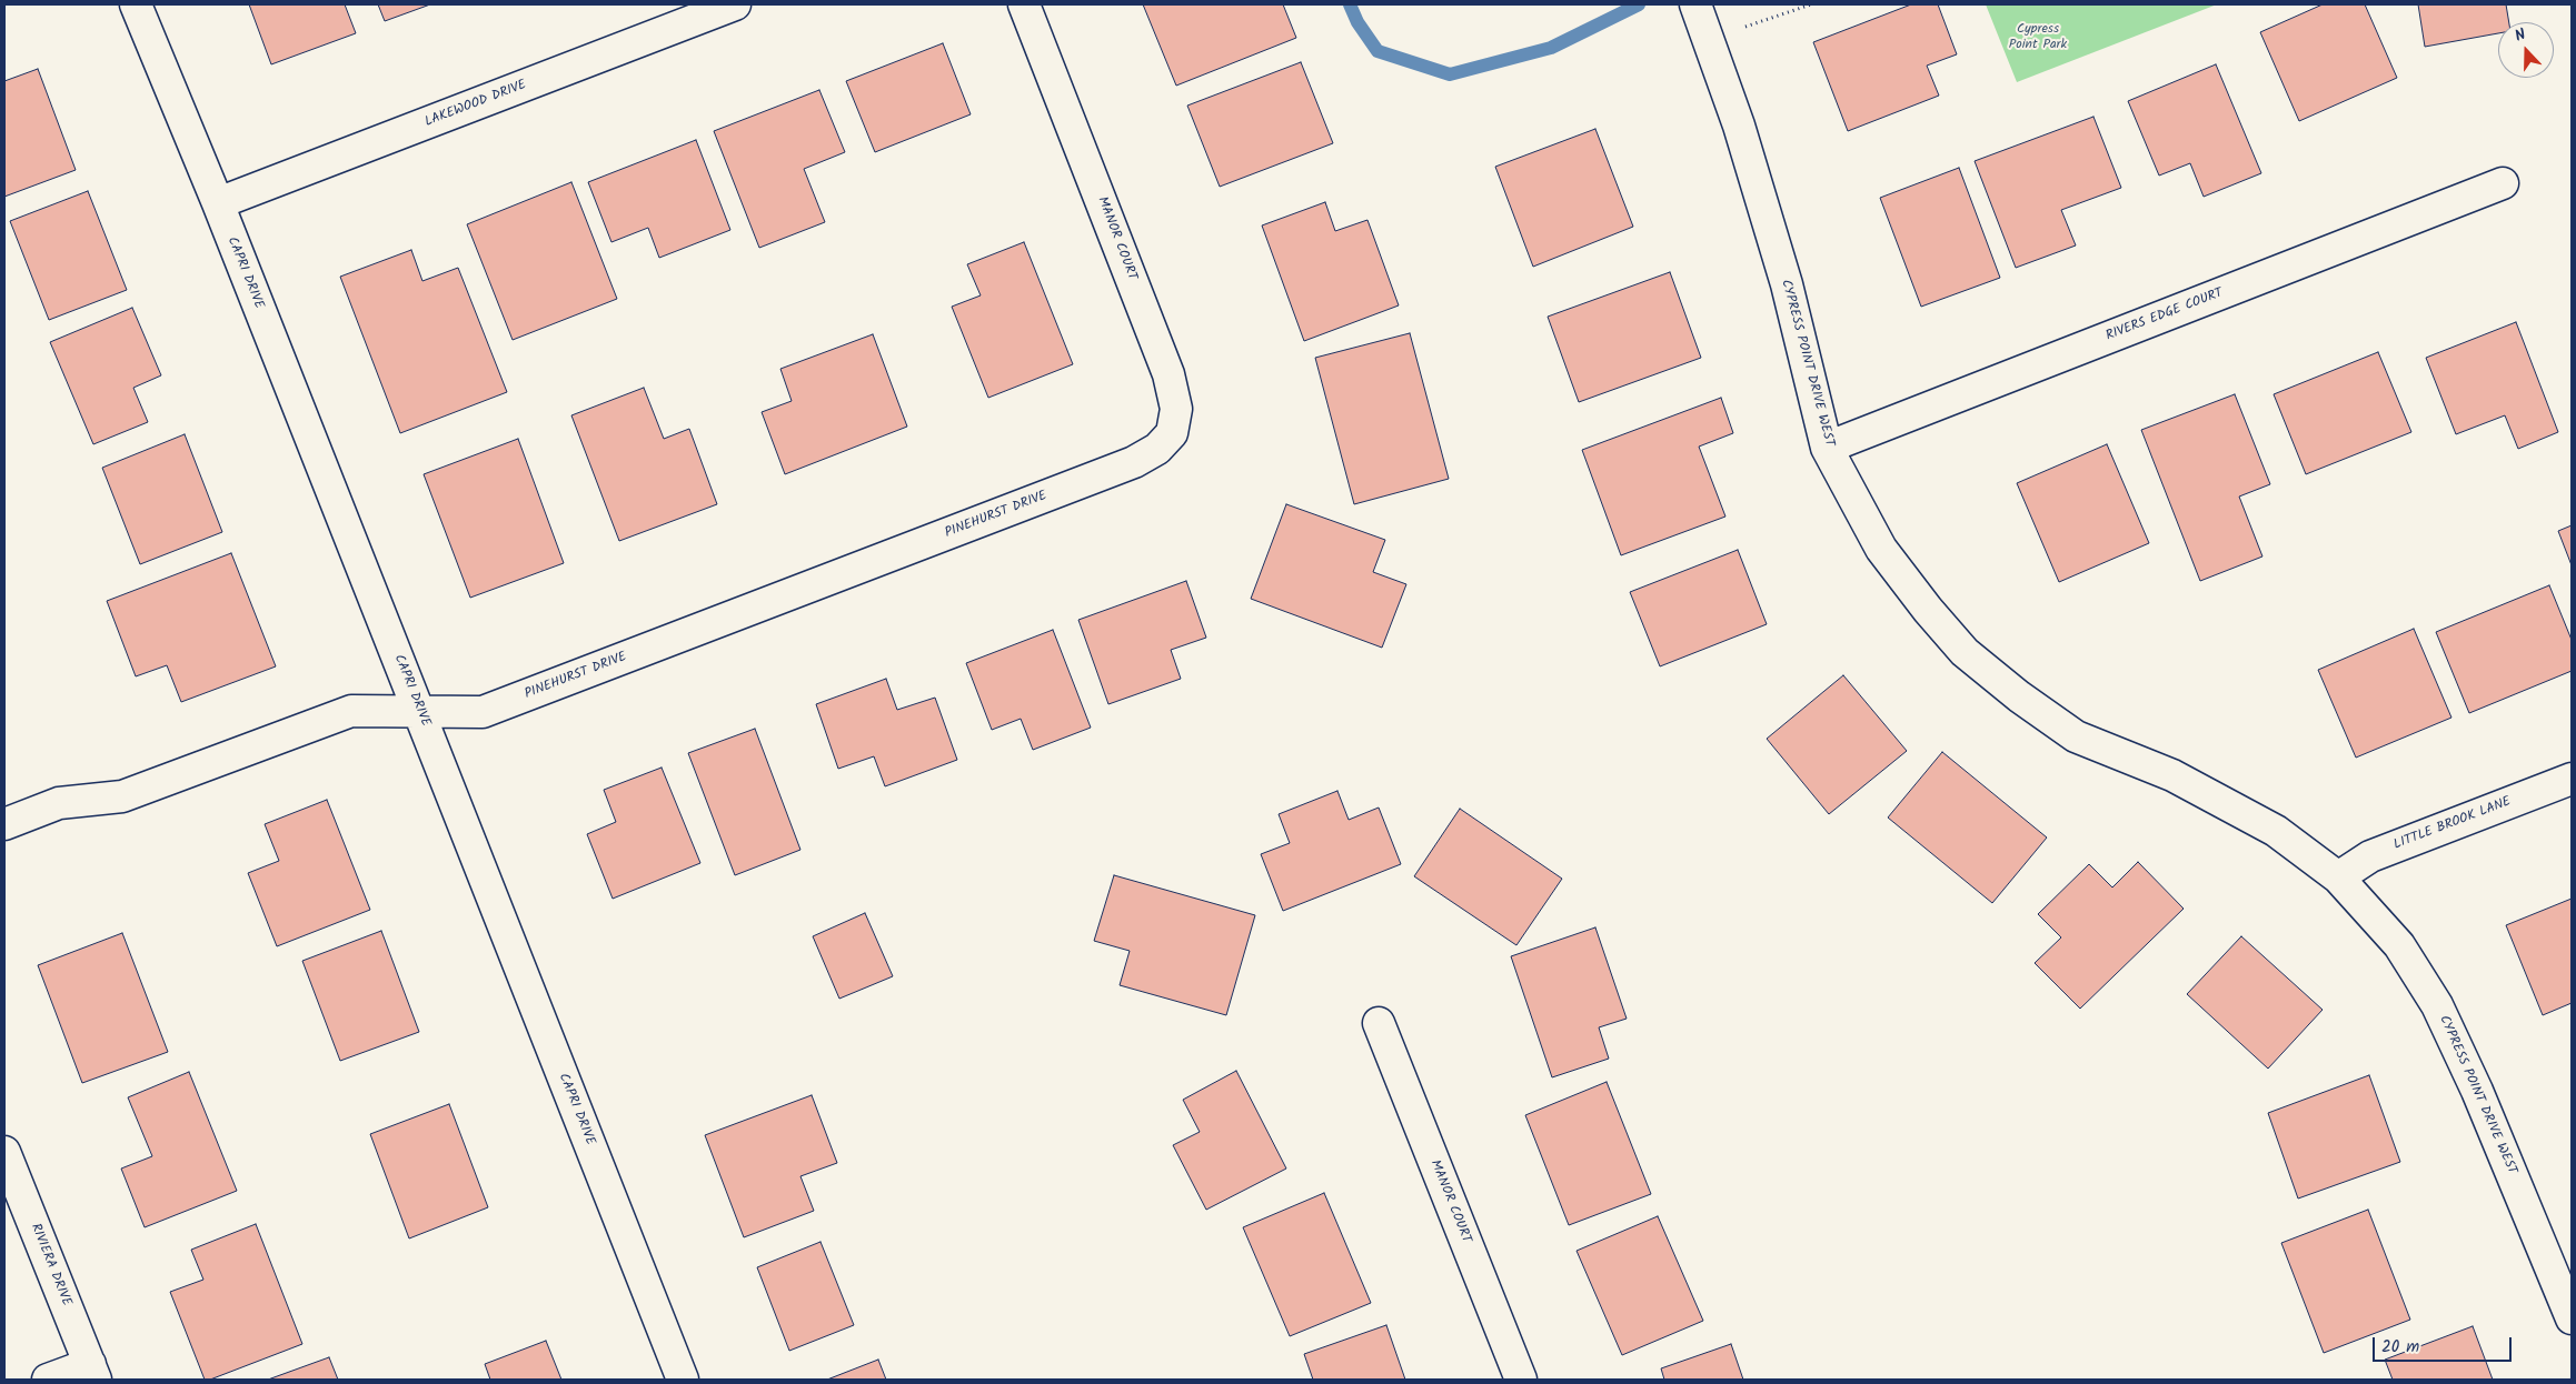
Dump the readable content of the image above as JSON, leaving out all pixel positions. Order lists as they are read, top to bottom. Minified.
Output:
{"streets":{"street":["LAKEWOOD DRIVE","MANOR COURT","CAPRI DRIVE","RIVERS EDGE COURT","CYPRESS POINT DRIVE WEST","PINEHURST DRIVE","LITTLE BROOK LANE","RIVIERA DRIVE"]},"crossings":[["LAKEWOOD DRIVE","CAPRI DRIVE"],["MANOR COURT","PINEHURST DRIVE"],["CAPRI DRIVE","PINEHURST DRIVE"],["RIVERS EDGE COURT","CYPRESS POINT DRIVE WEST"],["CYPRESS POINT DRIVE WEST","LITTLE BROOK LANE"]],"parks":["Cypress Point Park"],"scale_bar":"20 m","north":"top"}
